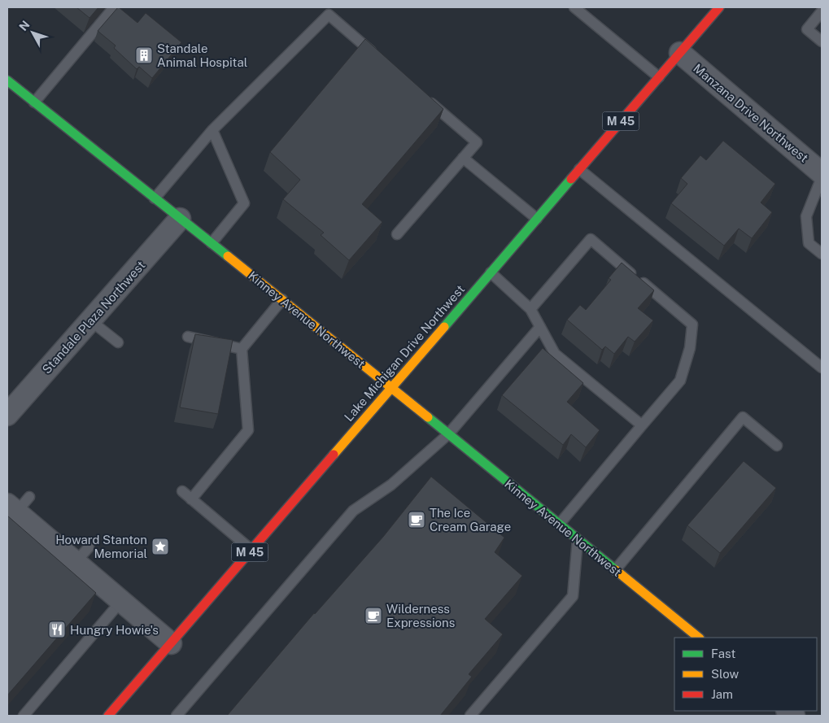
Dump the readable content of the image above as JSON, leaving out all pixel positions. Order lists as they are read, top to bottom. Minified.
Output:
{"streets":{"main road":["M 45","Kinney Avenue Northwest","Lake Michigan Drive Northwest"],"street":["Manzana Drive Northwest","Standale Plaza Northwest"]},"crossings":[["Manzana Drive Northwest","Lake Michigan Drive Northwest"],["Standale Plaza Northwest","Kinney Avenue Northwest"],["Kinney Avenue Northwest","Lake Michigan Drive Northwest"]],"places":{"building":["Standale Animal Hospital"],"cafe":["The Ice Cream Garage","Wilderness Expressions"],"place":["Howard Stanton Memorial"],"restaurant":["Hungry Howie's"]},"legend":["Fast","Slow","Jam"],"north":"top left"}
